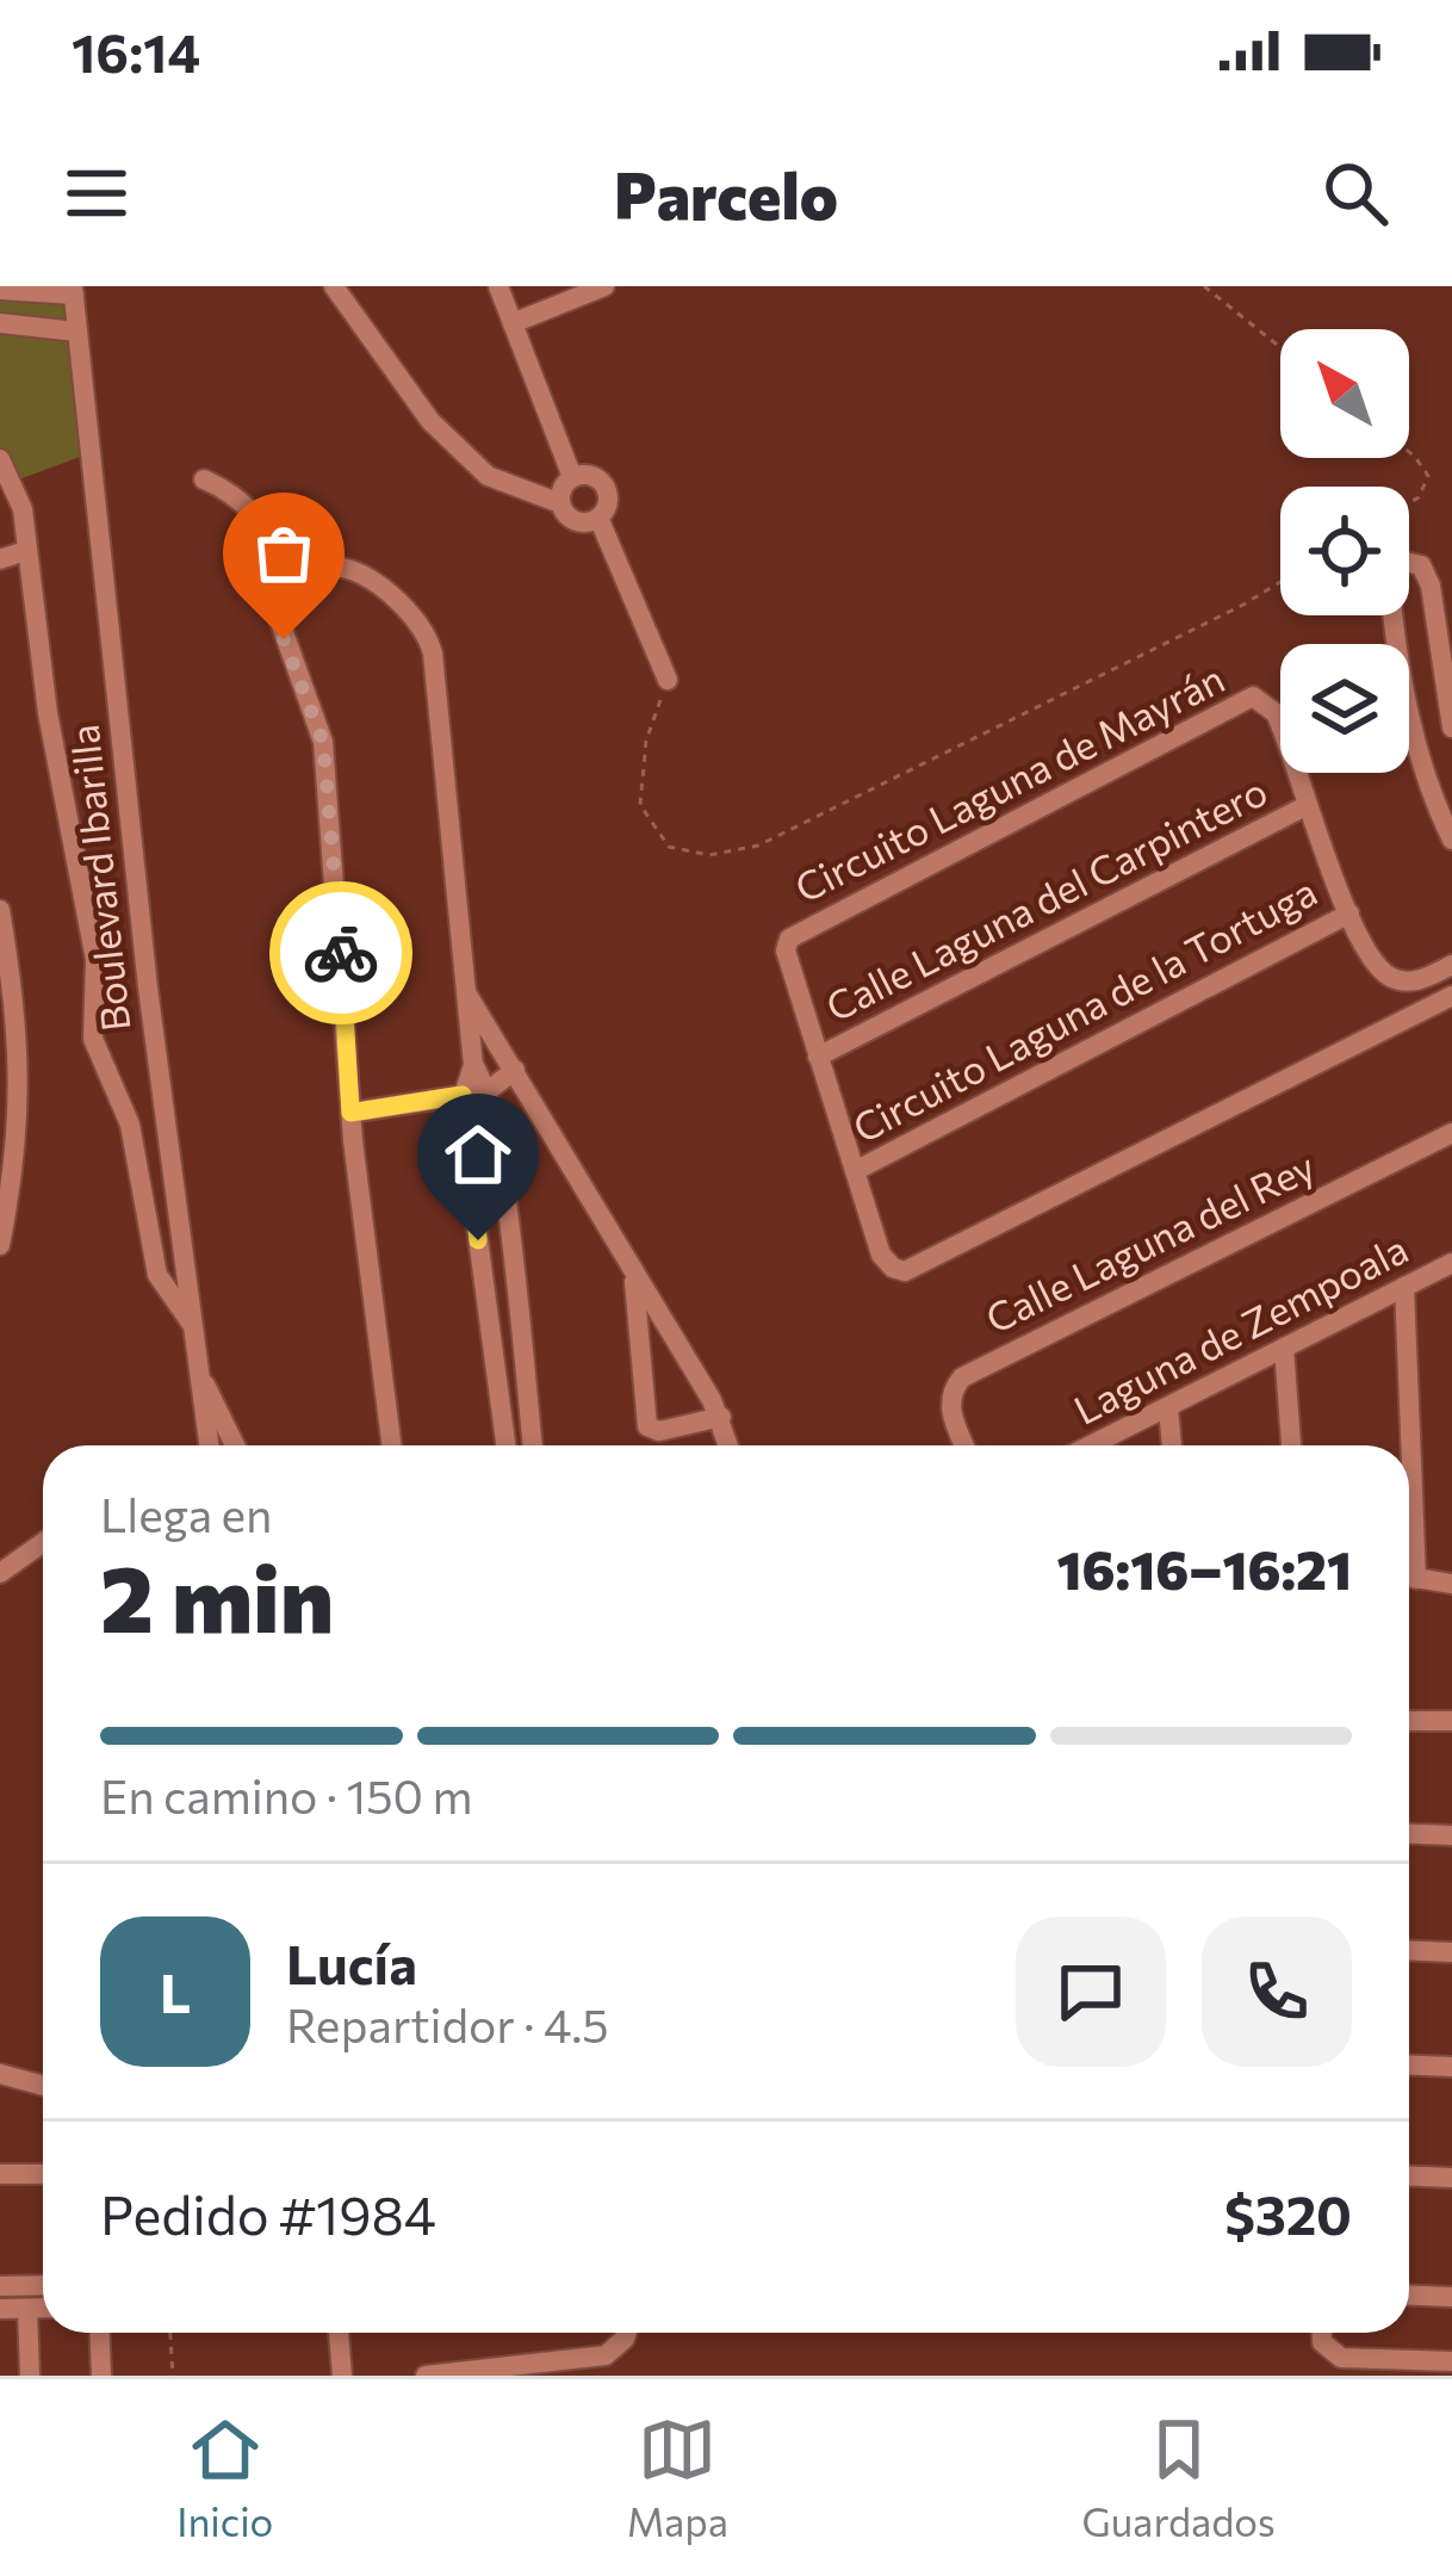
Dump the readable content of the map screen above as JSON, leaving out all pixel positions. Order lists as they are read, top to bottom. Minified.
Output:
{"streets":{"street":["Circuito Laguna de Mayrán","Boulevard Ibarilla","Calle Laguna del Carpintero","Circuito Laguna de la Tortuga","Calle Laguna del Rey","Laguna de Zempoala"]},"crossings":[["Circuito Laguna de Mayrán","Calle Laguna del Carpintero"],["Circuito Laguna de Mayrán","Circuito Laguna de la Tortuga"]],"north":"top left","page":{"status":"16:14","header":"Parcelo","heading":["2 min","Llega en","16:16–16:21"],"panel":["Lucía","Repartidor · 4.5","Pedido #1984","$320"],"bar":"En camino · 150 m","round":"L","tabs":["Inicio","Mapa","Guardados"]}}
